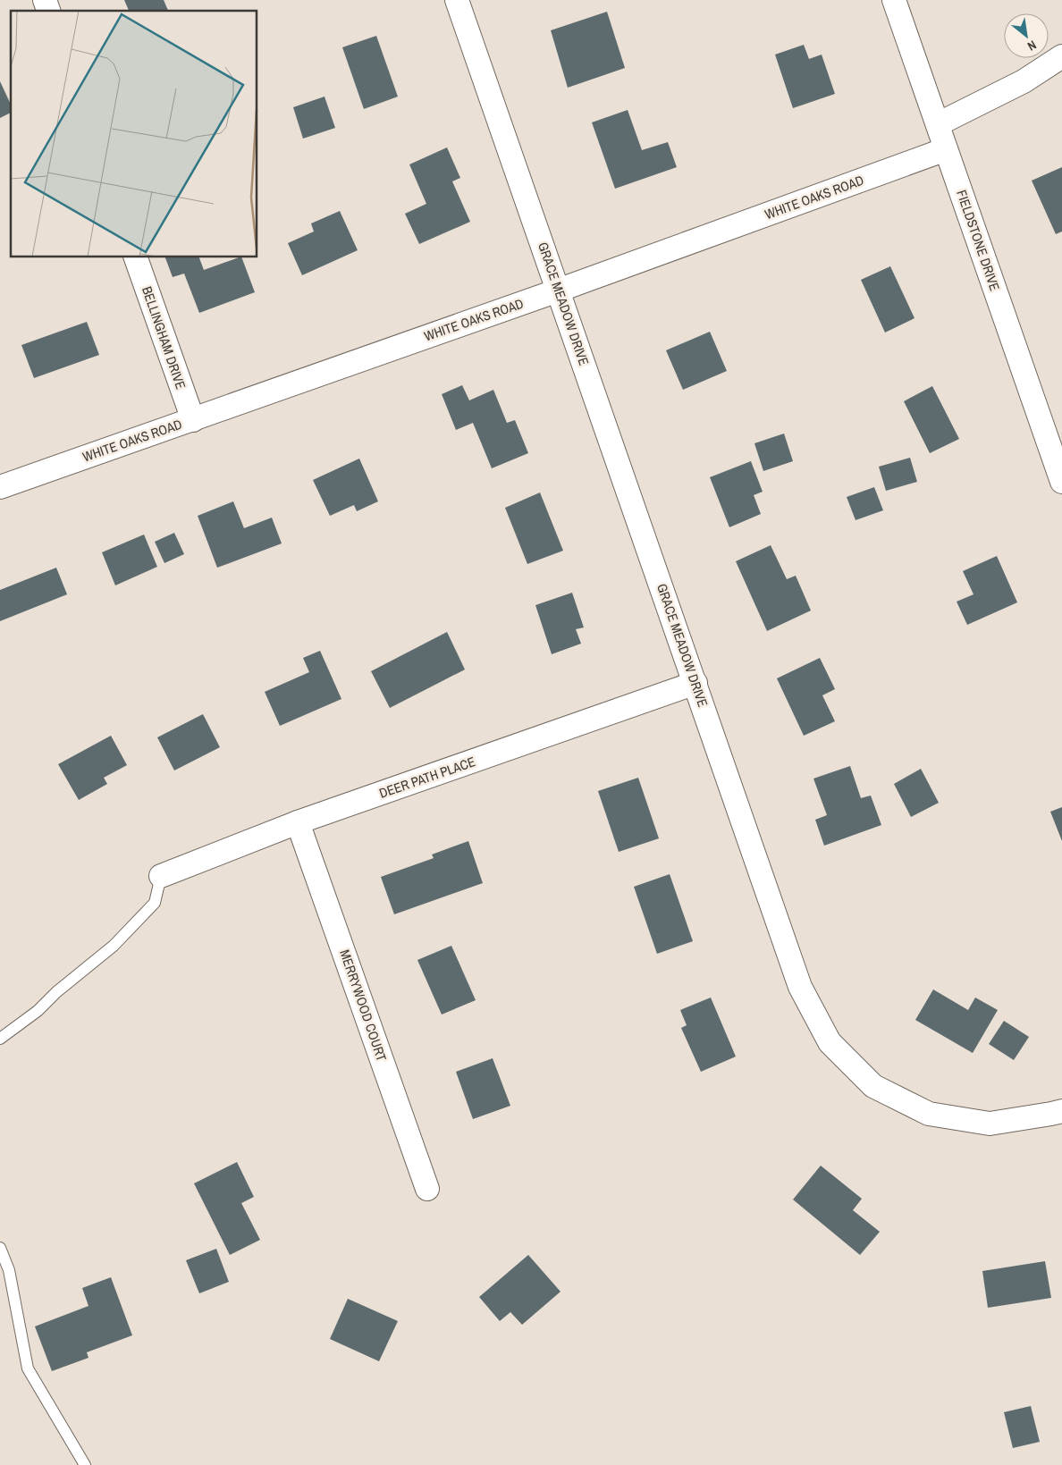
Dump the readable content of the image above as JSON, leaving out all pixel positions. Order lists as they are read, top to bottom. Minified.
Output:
{"streets":{"street":["WHITE OAKS ROAD","FIELDSTONE DRIVE","GRACE MEADOW DRIVE","BELLINGHAM DRIVE","DEER PATH PLACE","MERRYWOOD COURT"]},"crossings":[["WHITE OAKS ROAD","FIELDSTONE DRIVE"],["WHITE OAKS ROAD","GRACE MEADOW DRIVE"],["WHITE OAKS ROAD","BELLINGHAM DRIVE"],["GRACE MEADOW DRIVE","DEER PATH PLACE"],["DEER PATH PLACE","MERRYWOOD COURT"]],"north":"bottom right"}
